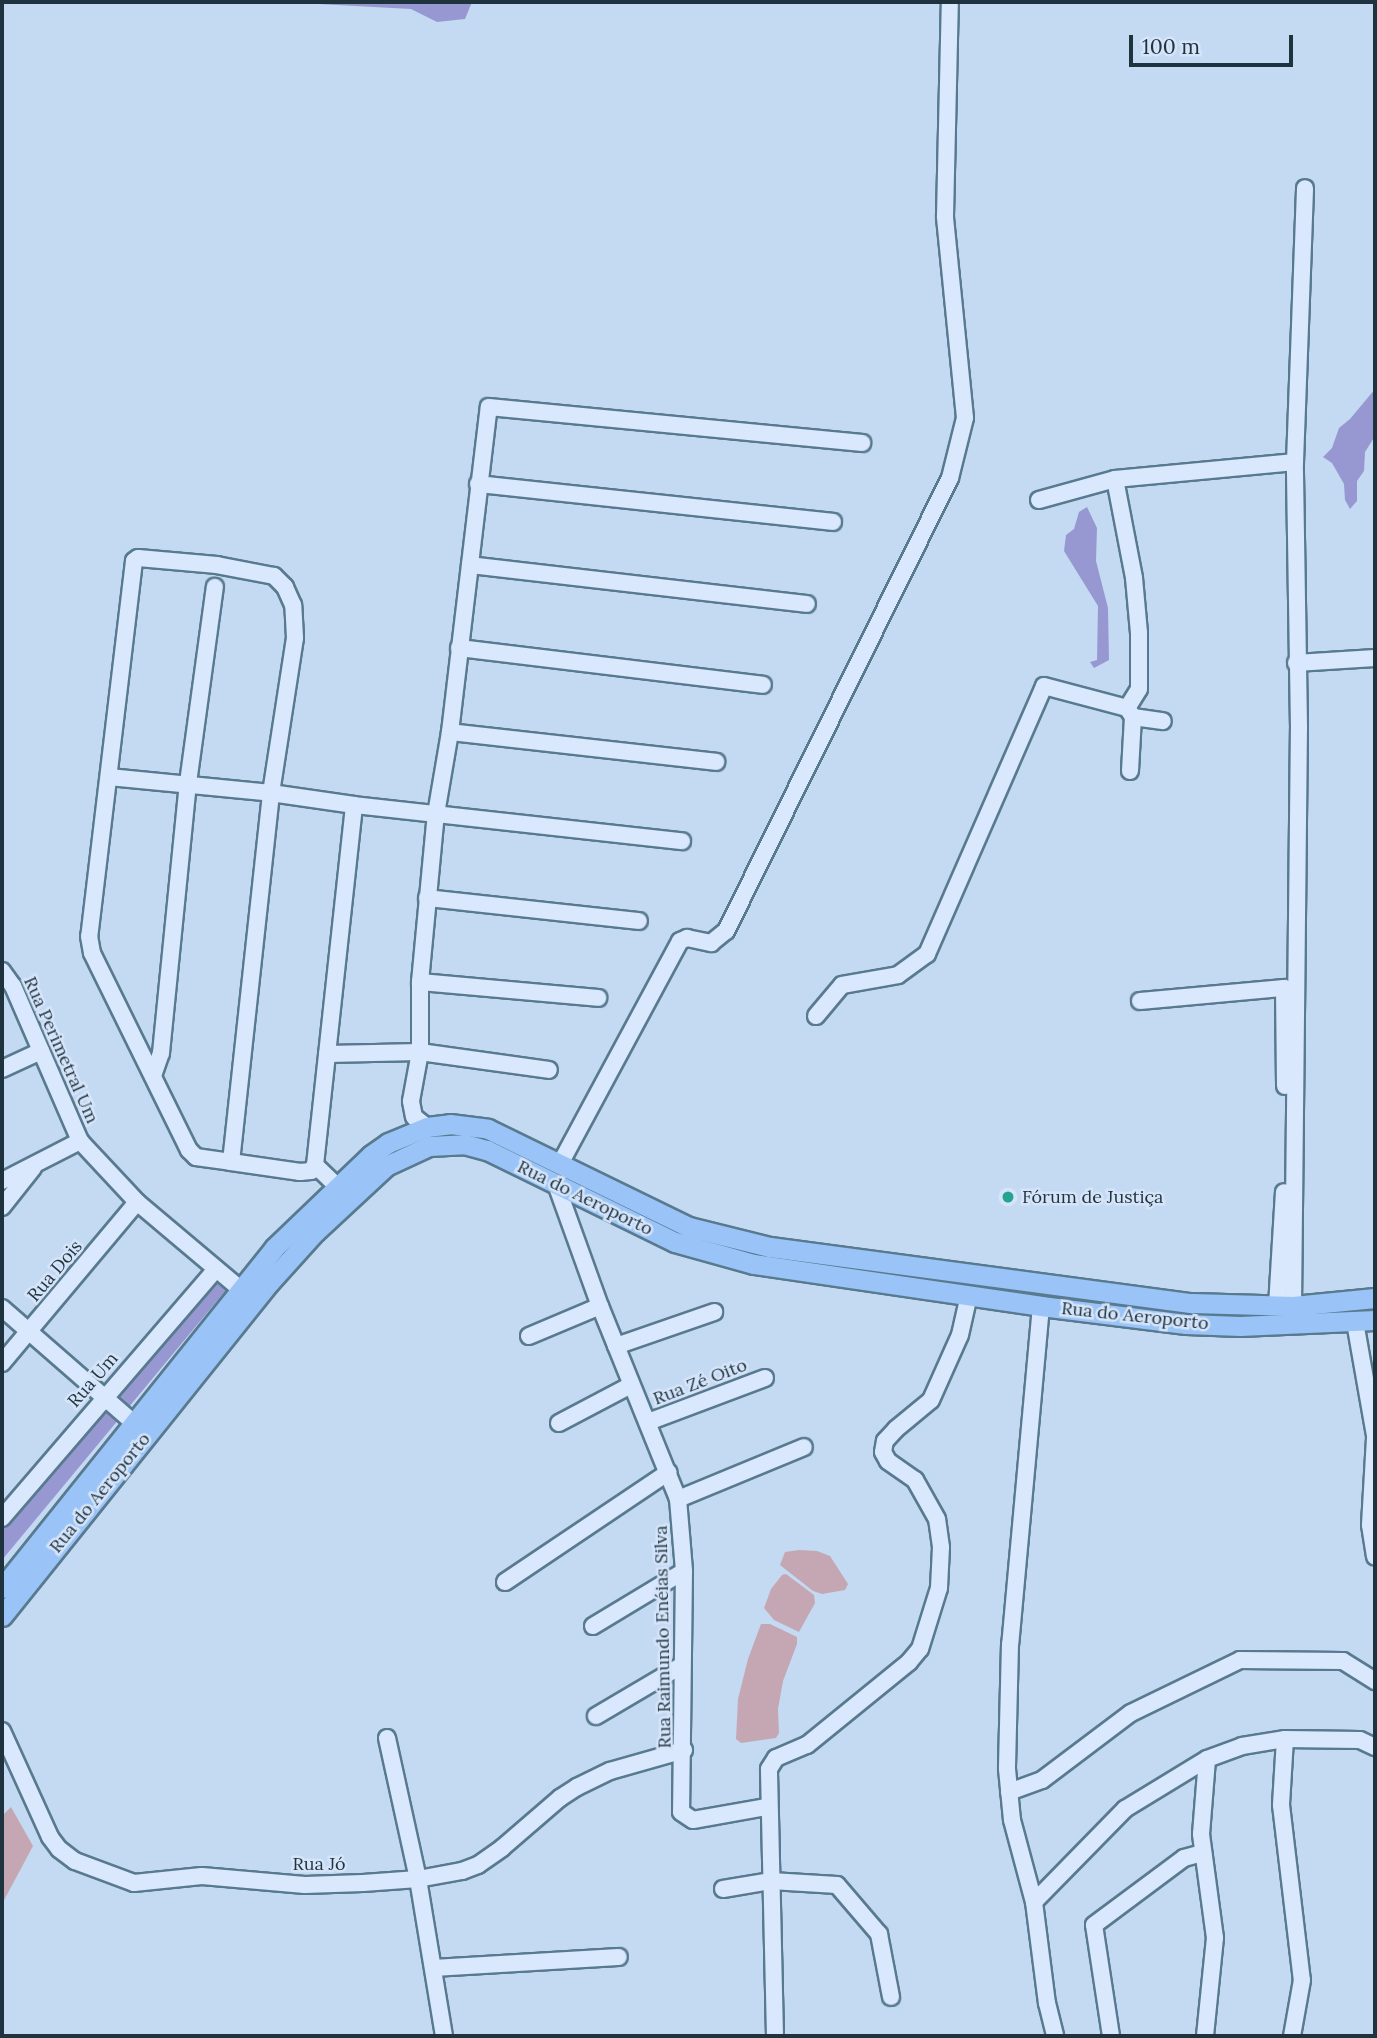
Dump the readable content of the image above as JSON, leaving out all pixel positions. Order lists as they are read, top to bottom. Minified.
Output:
{"streets":{"main road":["Rua do Aeroporto"],"street":["Rua Perimetral Um","Rua Dois","Rua Um","Rua Zé Oito","Rua Raimundo Enéias Silva","Rua Jó"]},"crossings":[["Rua Perimetral Um","Rua do Aeroporto"],["Rua Perimetral Um","Rua Dois"],["Rua Perimetral Um","Rua Um"],["Rua do Aeroporto","Rua Raimundo Enéias Silva"],["Rua Zé Oito","Rua Raimundo Enéias Silva"],["Rua Raimundo Enéias Silva","Rua Jó"]],"places":["Fórum de Justiça"],"scale_bar":"100 m"}
